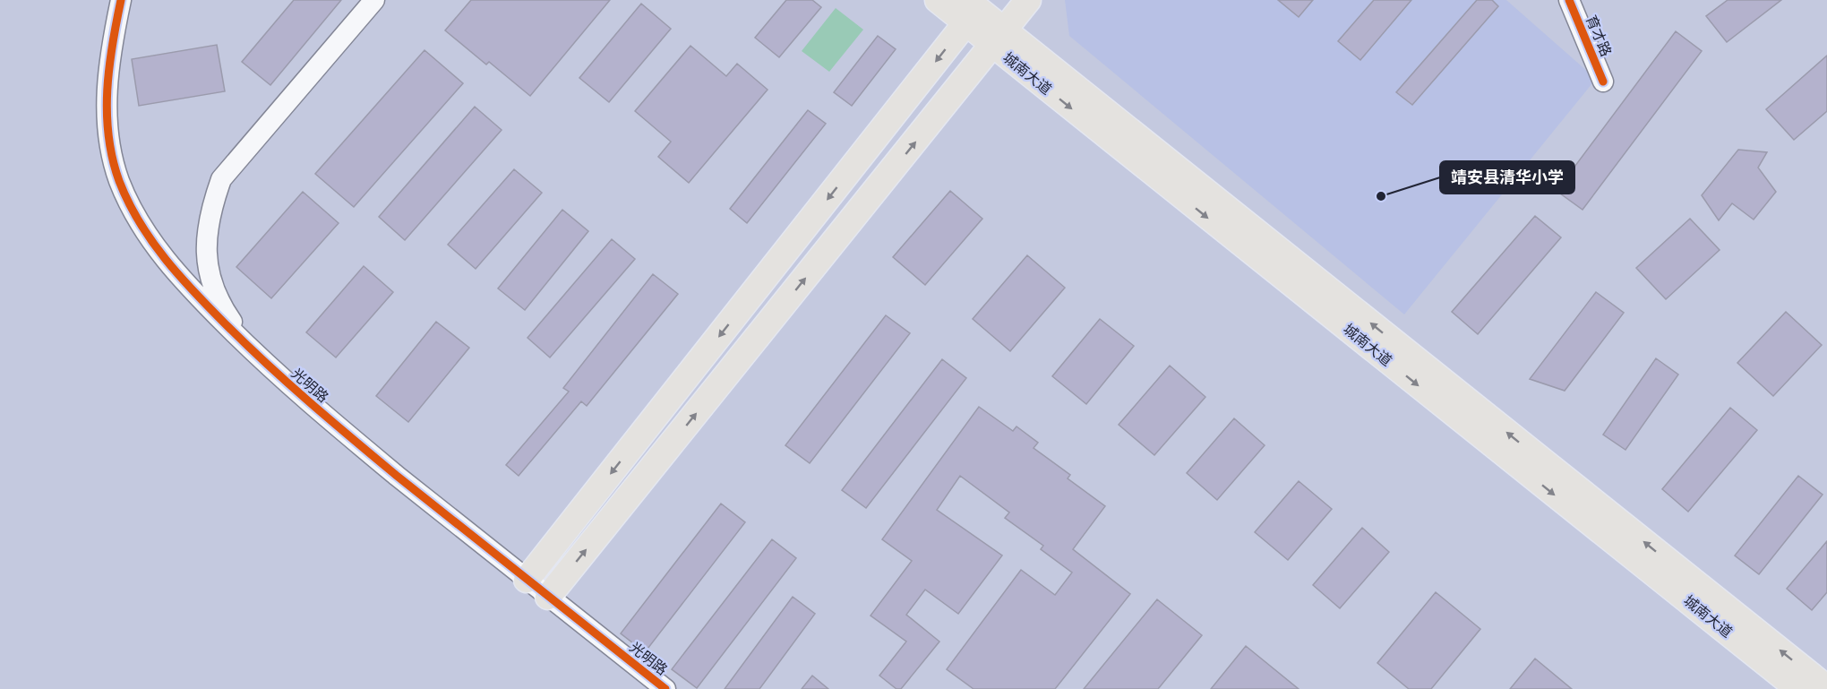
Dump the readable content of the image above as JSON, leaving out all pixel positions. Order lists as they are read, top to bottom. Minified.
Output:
{"streets":{"main road":["城南大道"],"street":["育才路","光明路"]},"places":["靖安县清华小学"]}
